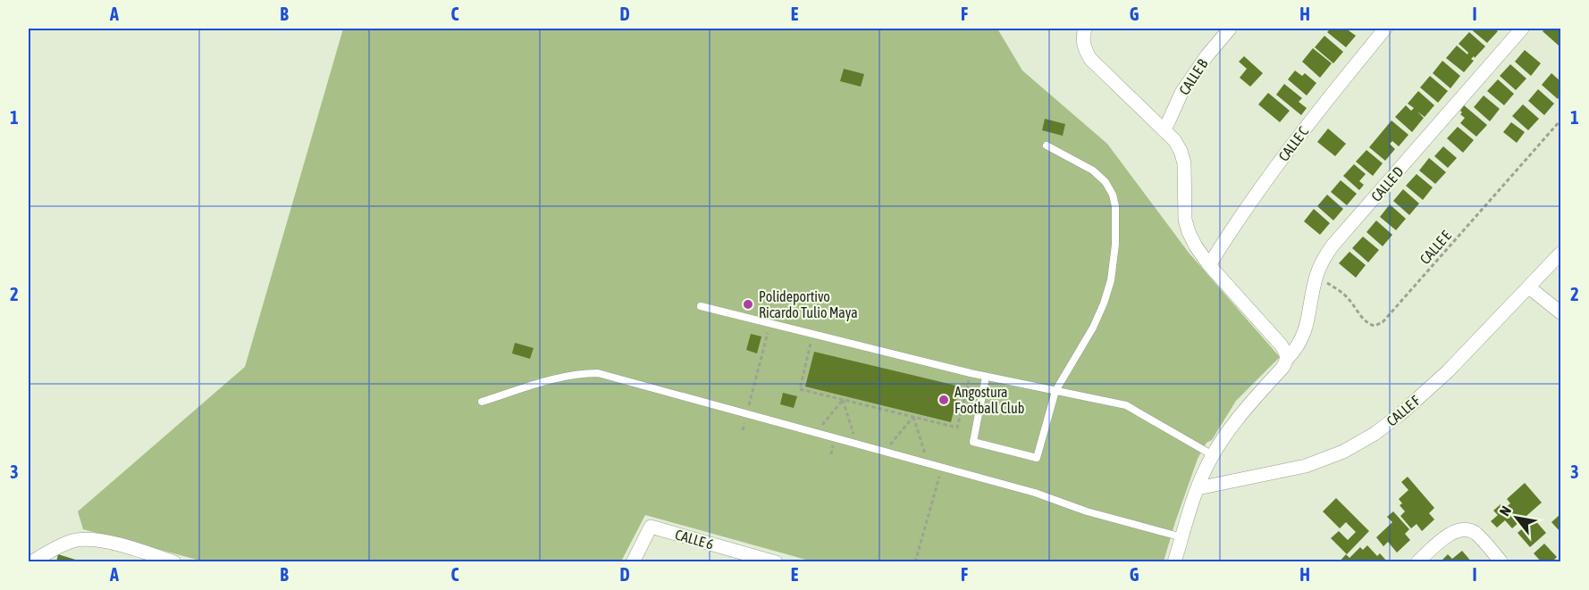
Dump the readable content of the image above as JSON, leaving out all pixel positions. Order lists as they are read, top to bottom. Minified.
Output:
{"streets":{"street":["CALLE B","CALLE C","CALLE D","CALLE F","CALLE 6"],"path":["CALLE E"]},"crossings":[["CALLE D","CALLE E"],["CALLE D","CALLE F"]],"places":["Polideportivo Ricardo Tulio Maya","Angostura Football Club"],"north":"top left","grid":{"columns":["A","B","C","D","E","F","G","H","I"],"rows":["1","2","3"]}}
